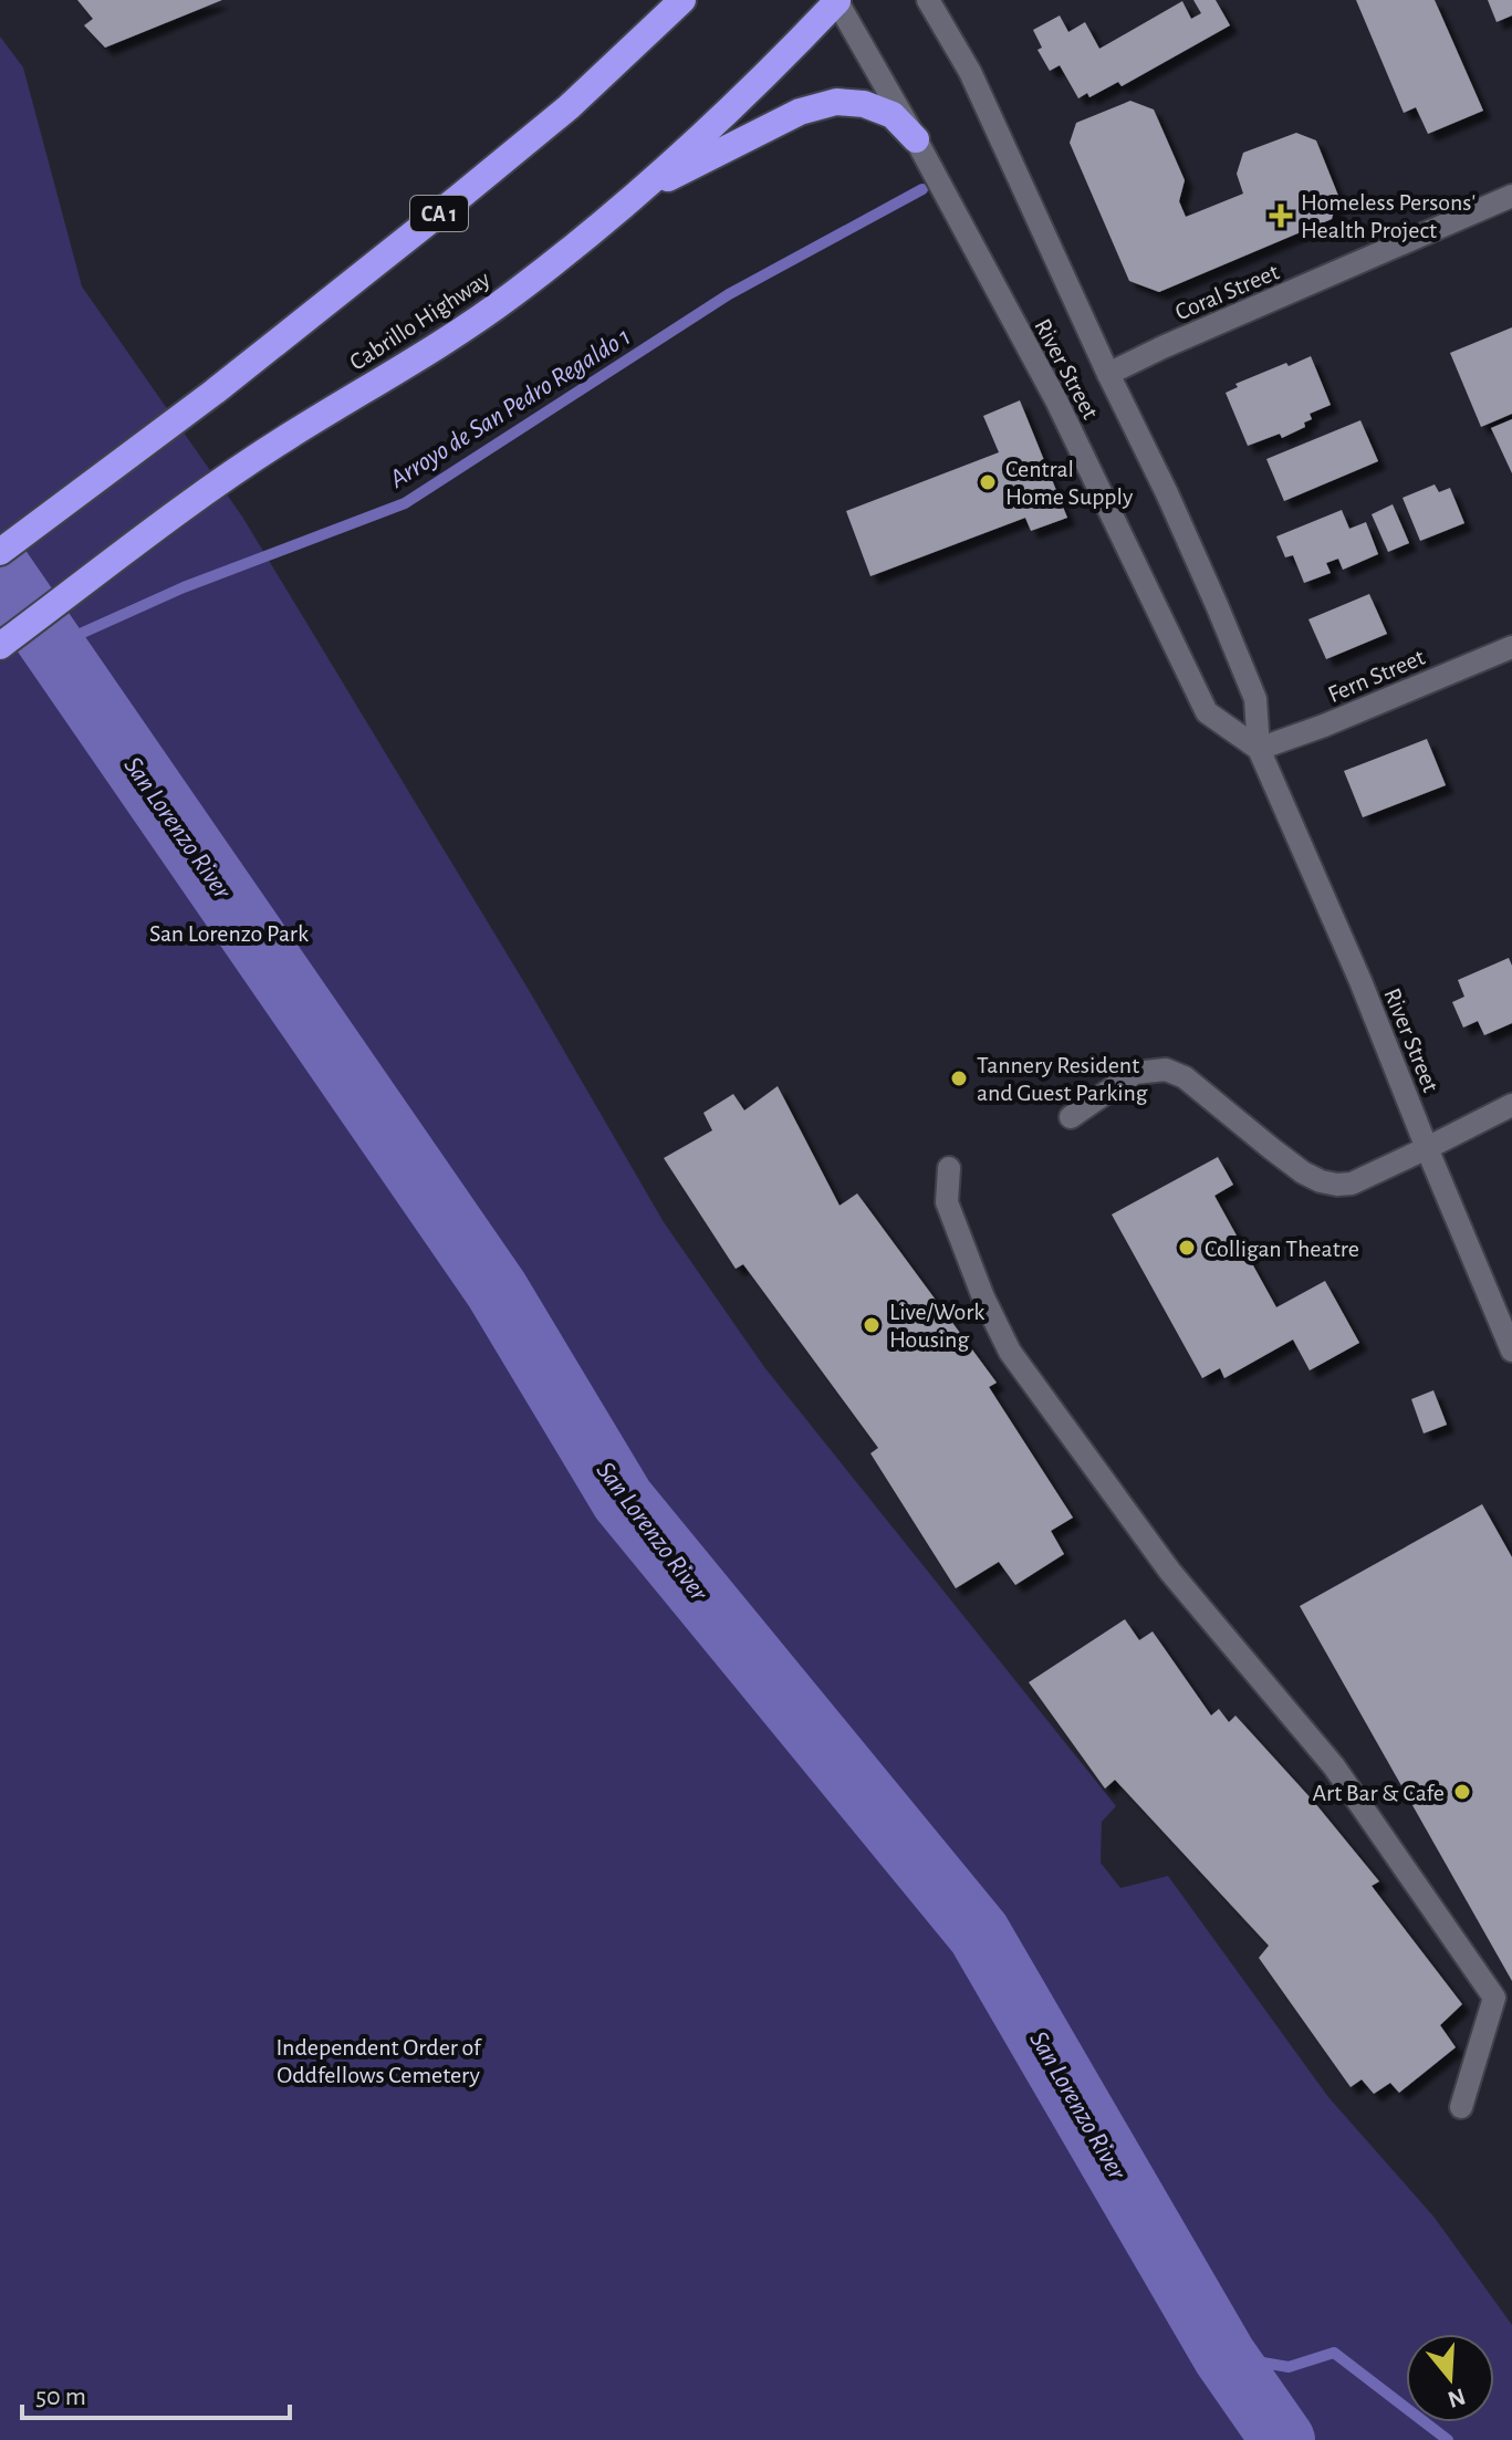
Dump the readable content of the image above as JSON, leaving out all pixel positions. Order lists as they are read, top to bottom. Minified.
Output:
{"streets":{"highway":["CA 1","Cabrillo Highway"],"main road":["Coral Street","River Street","Fern Street"]},"crossings":[["Coral Street","River Street"],["Cabrillo Highway","River Street"],["River Street","Fern Street"]],"water":["Arroyo de San Pedro Regaldo 1","San Lorenzo River"],"parks":["San Lorenzo Park","Independent Order of Oddfellows Cemetery"],"places":{"health":["Homeless Persons' Health Project"],"other":["Central Home Supply","Tannery Resident and Guest Parking","Colligan Theatre","Live/Work Housing","Art Bar & Cafe"]},"scale_bar":"50 m","north":"bottom"}
